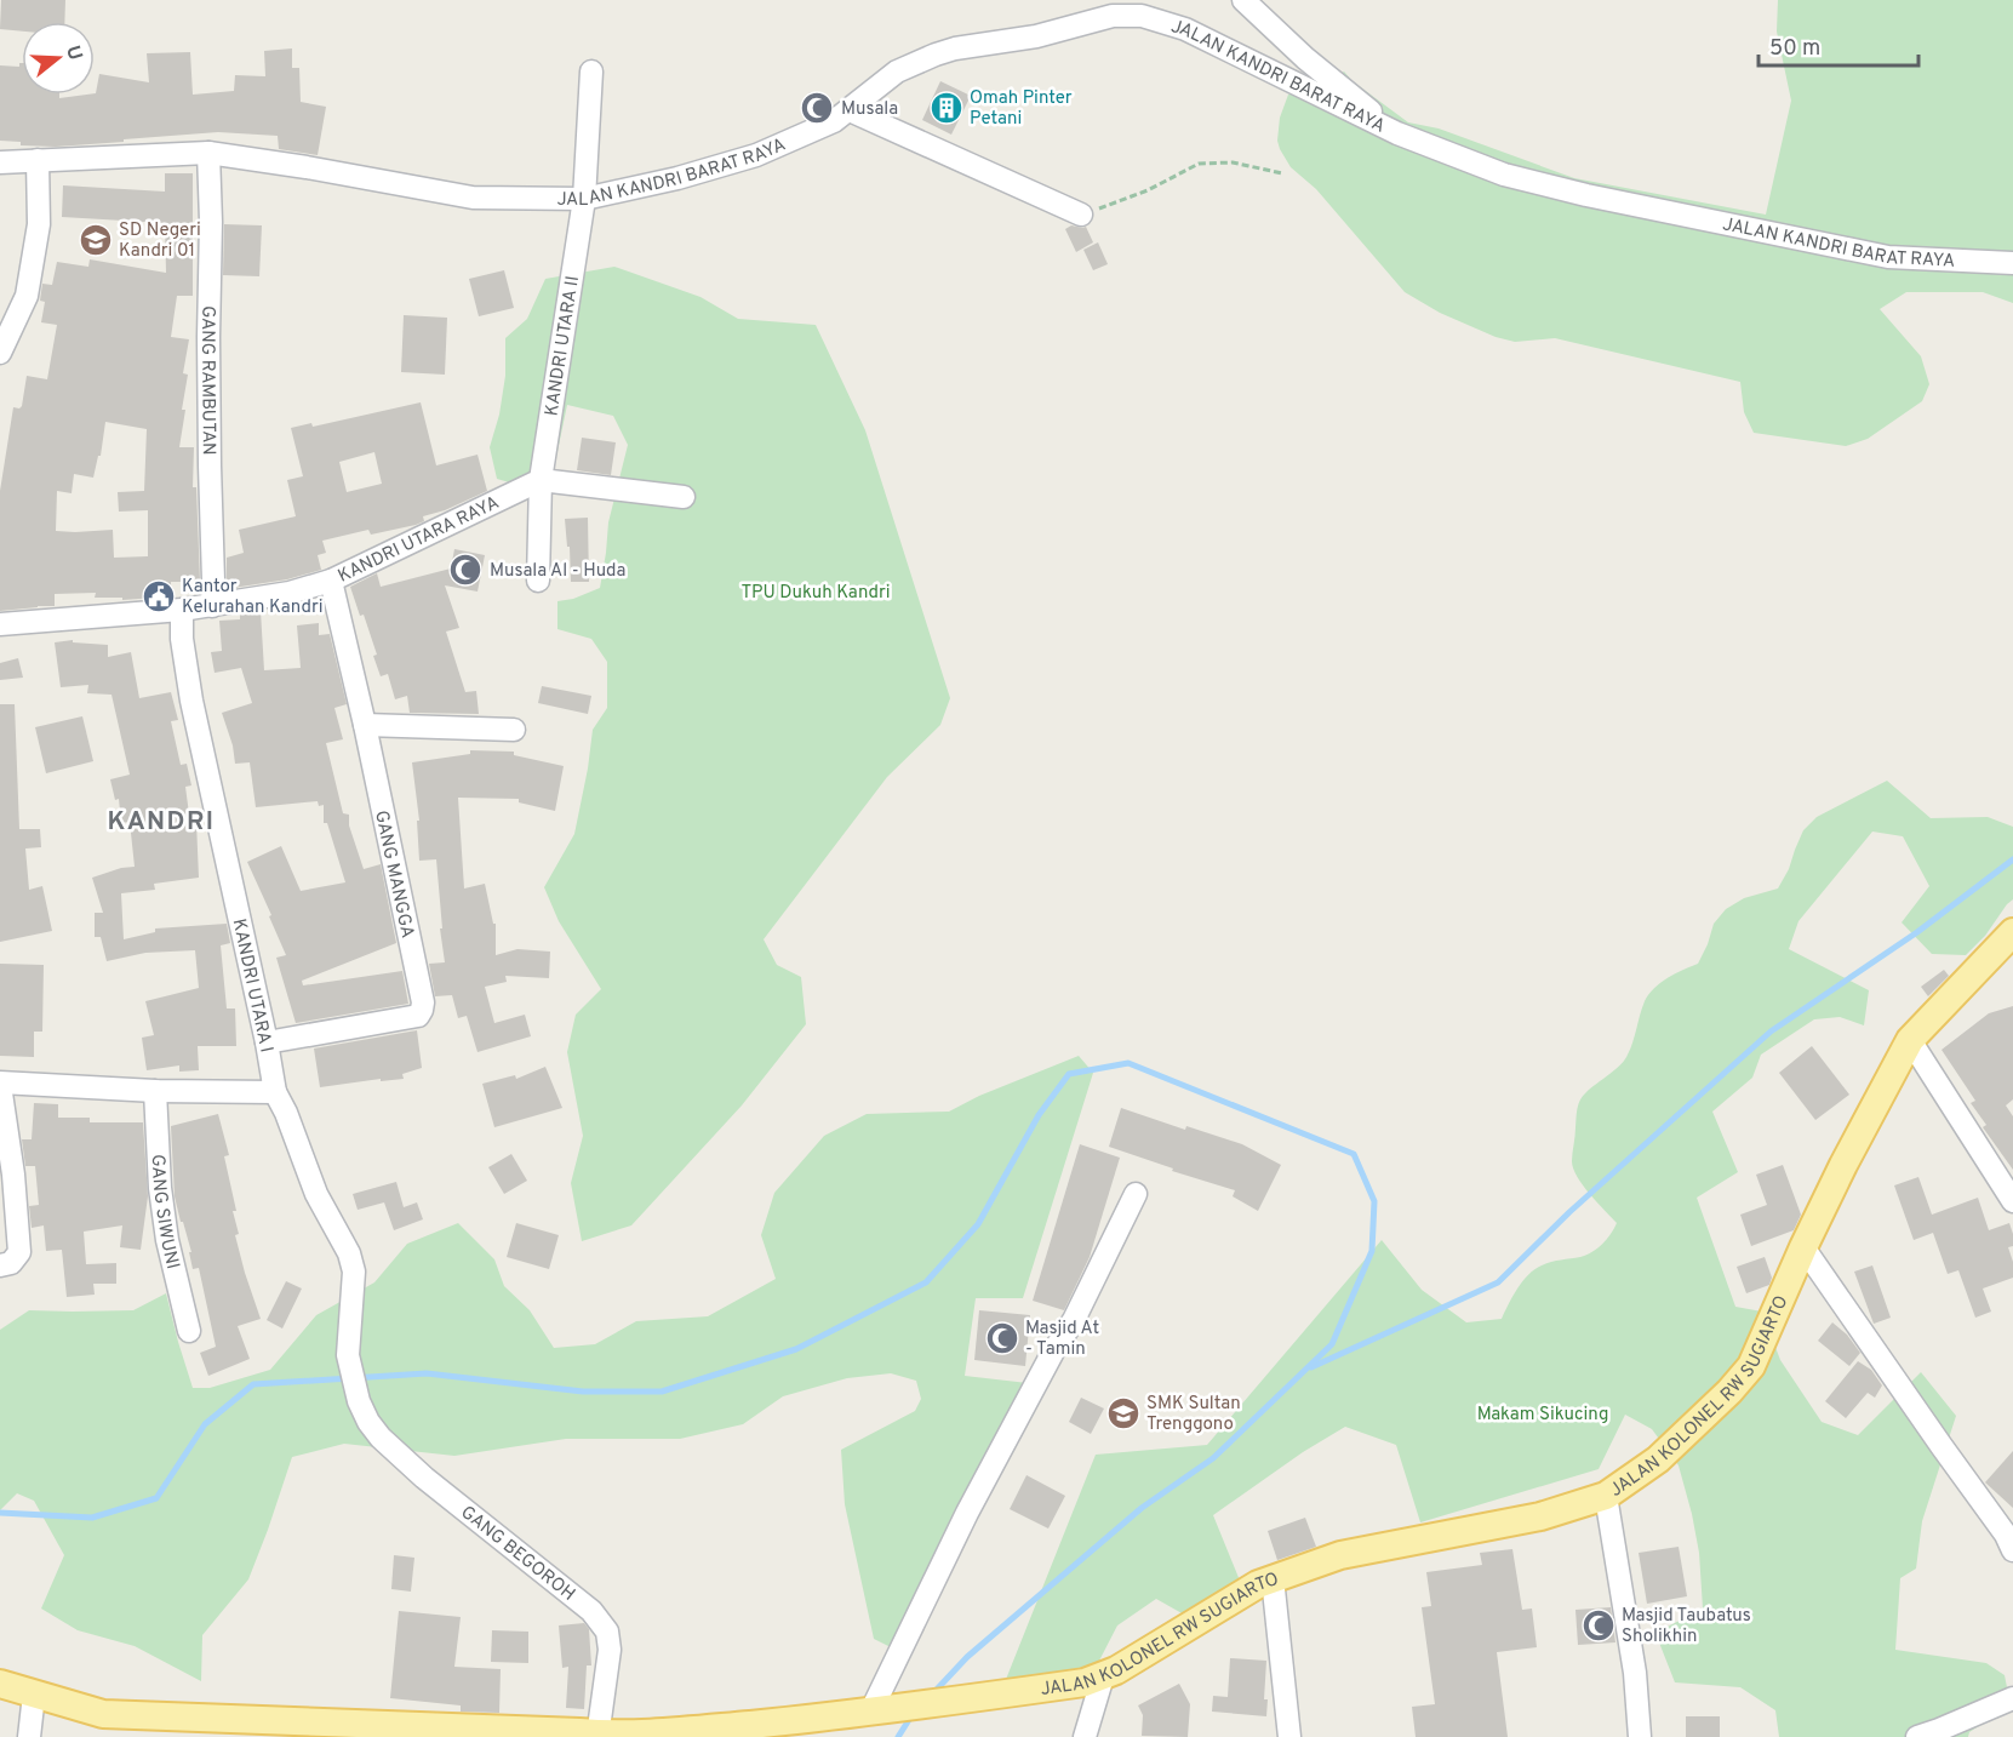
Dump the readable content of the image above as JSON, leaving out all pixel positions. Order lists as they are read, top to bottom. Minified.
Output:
{"streets":{"main road":["JALAN KOLONEL RW SUGIARTO"],"street":["JALAN KANDRI BARAT RAYA","KANDRI UTARA II","GANG RAMBUTAN","KANDRI UTARA RAYA","GANG MANGGA","KANDRI UTARA I","GANG SIWUNI","GANG BEGOROH"]},"crossings":[["JALAN KANDRI BARAT RAYA","KANDRI UTARA II"],["JALAN KANDRI BARAT RAYA","GANG RAMBUTAN"],["KANDRI UTARA II","KANDRI UTARA RAYA"],["GANG RAMBUTAN","KANDRI UTARA RAYA"],["KANDRI UTARA RAYA","GANG MANGGA"],["KANDRI UTARA RAYA","KANDRI UTARA I"],["GANG MANGGA","KANDRI UTARA I"],["KANDRI UTARA I","GANG BEGOROH"],["JALAN KOLONEL RW SUGIARTO","GANG BEGOROH"]],"districts":["KANDRI"],"parks":["TPU Dukuh Kandri","Makam Sikucing"],"places":{"mosque":["Musala","Musala Al - Huda","Masjid At - Tamin","Masjid Taubatus Sholikhin"],"building":["Omah Pinter Petani"],"school or university":["SD Negeri Kandri 01","SMK Sultan Trenggono"],"public building":["Kantor Kelurahan Kandri"]},"scale_bar":"50 m","north":"right"}
